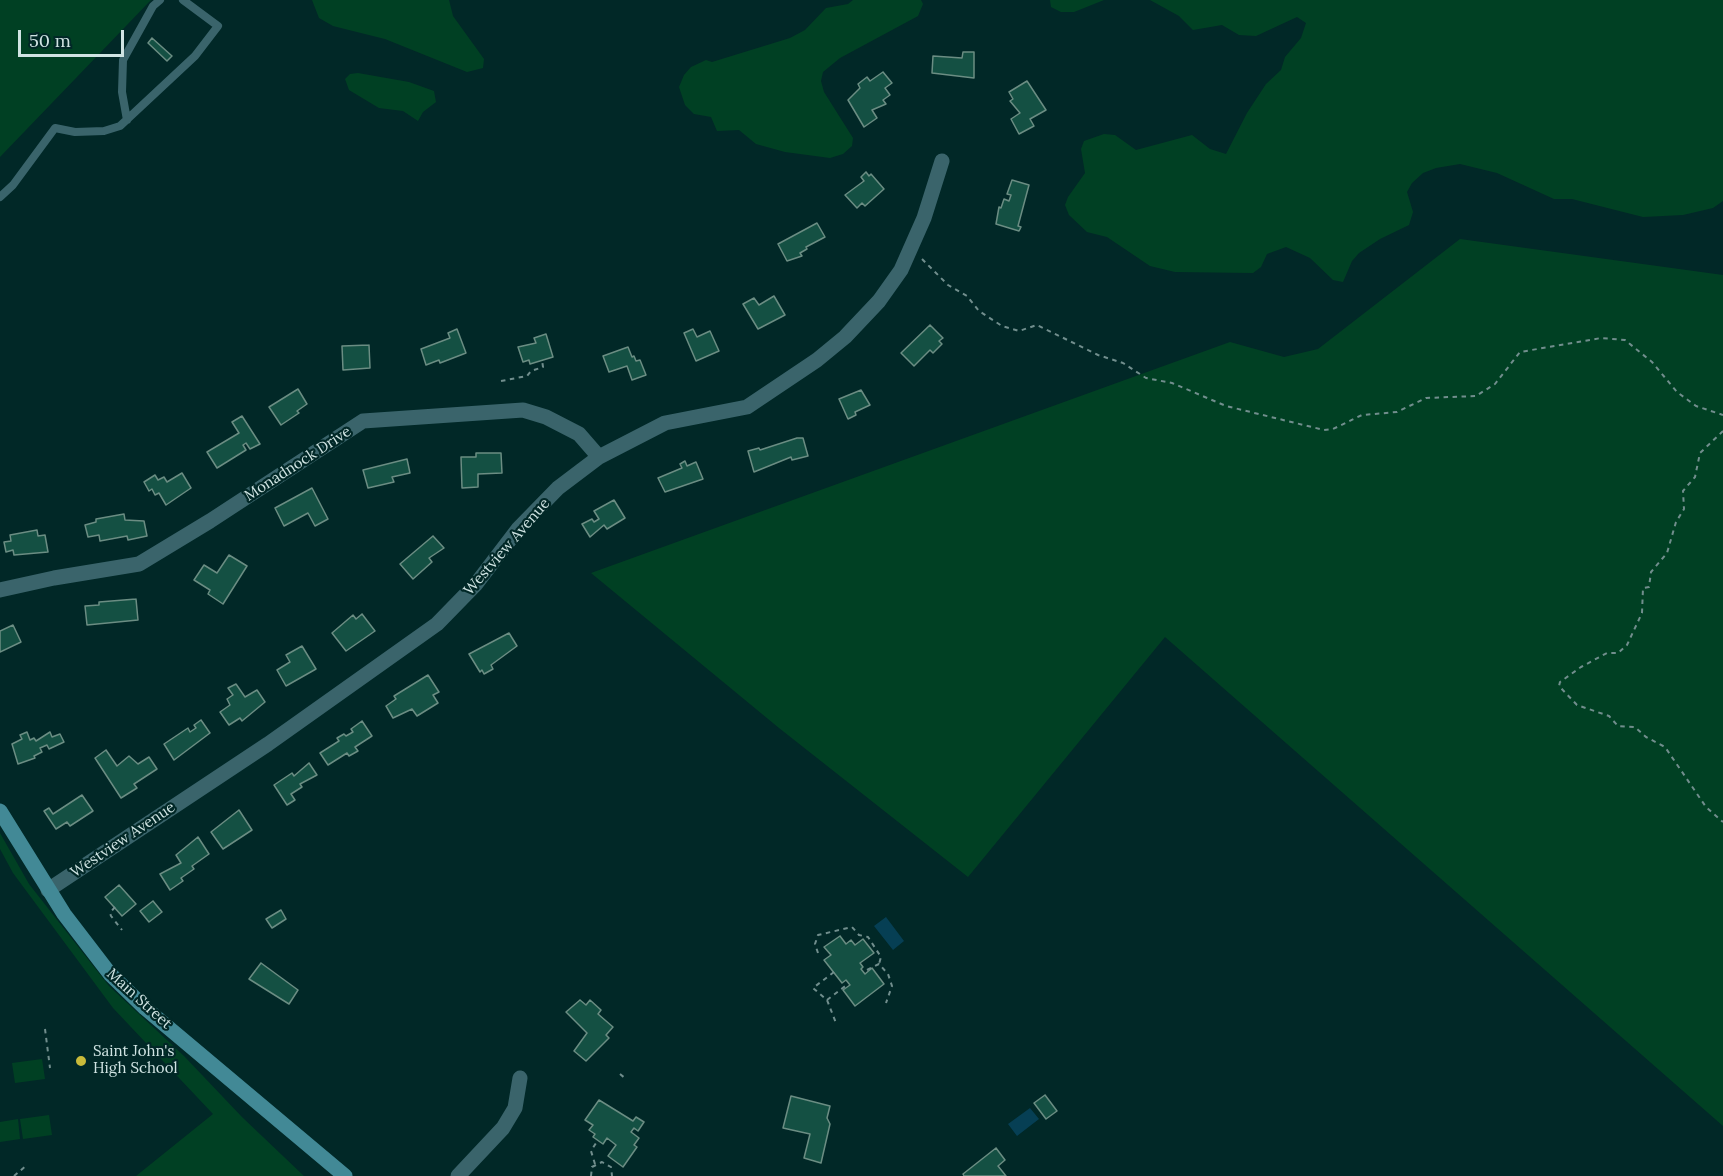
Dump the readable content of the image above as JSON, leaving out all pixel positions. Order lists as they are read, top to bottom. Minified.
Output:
{"streets":{"main road":["Main Street"],"street":["Monadnock Drive","Westview Avenue"]},"crossings":[["Monadnock Drive","Westview Avenue"],["Westview Avenue","Main Street"]],"places":["Saint John's High School"],"scale_bar":"50 m"}
